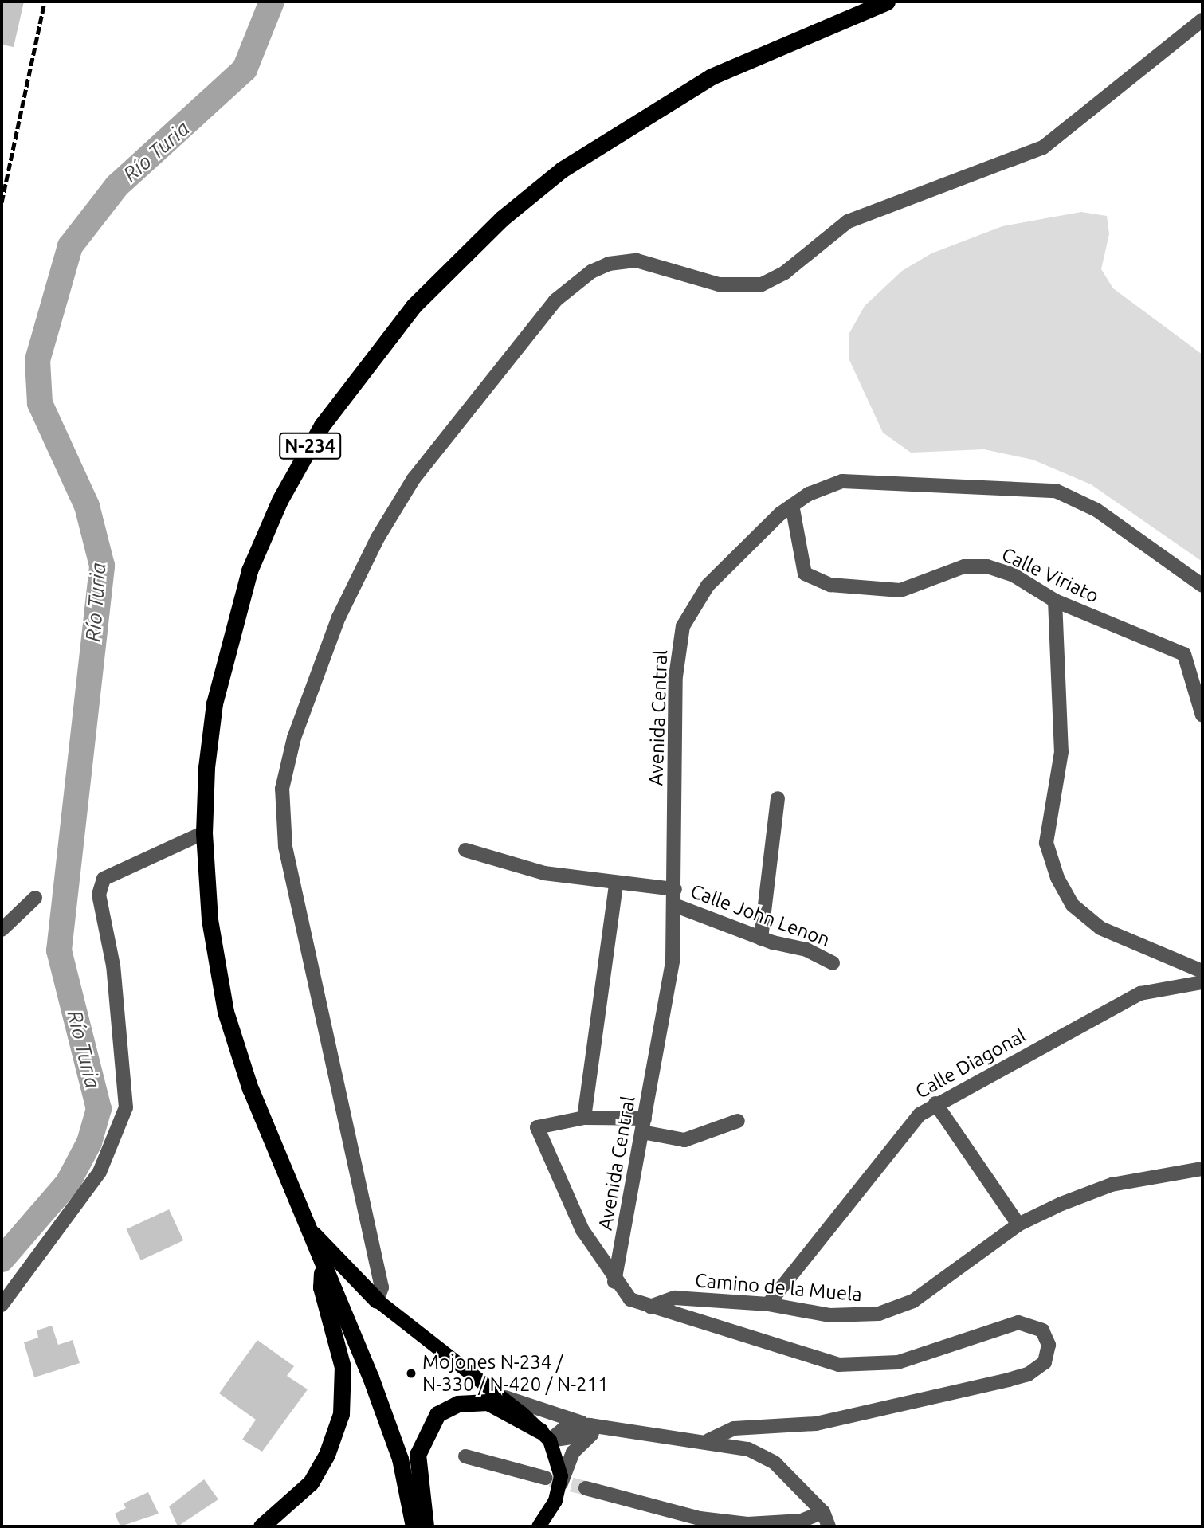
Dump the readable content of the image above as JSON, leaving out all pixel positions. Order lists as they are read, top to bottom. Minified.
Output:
{"streets":{"highway":["N-234"],"street":["Calle Viriato","Avenida Central","Calle John Lenon","Calle Diagonal","Camino de la Muela"]},"crossings":[["Calle Viriato","Avenida Central"],["Avenida Central","Calle John Lenon"],["Calle Diagonal","Camino de la Muela"]],"water":["Río Turia"],"places":["Mojones N-234 / N-330 / N-420 / N-211"]}
